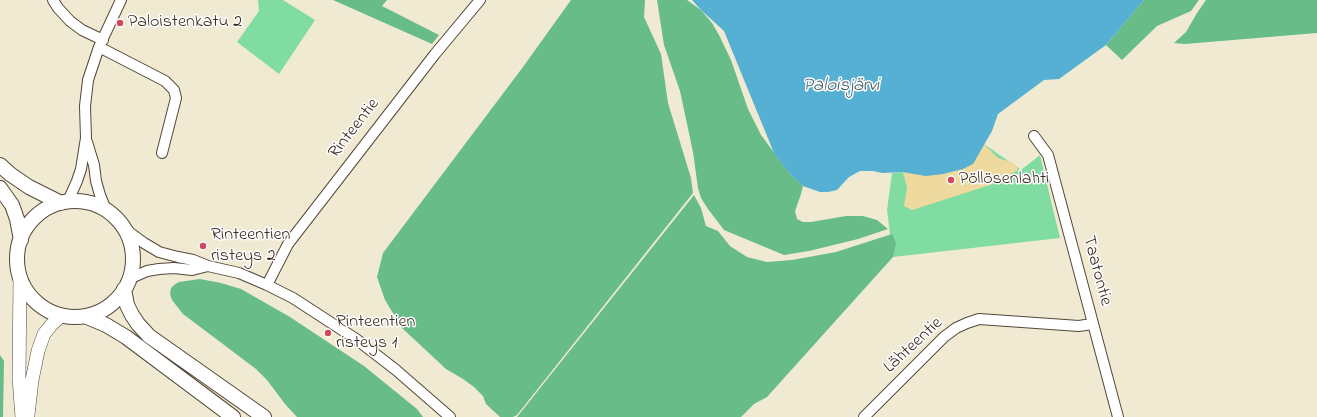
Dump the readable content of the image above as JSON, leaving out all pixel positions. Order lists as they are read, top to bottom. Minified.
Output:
{"streets":{"street":["Rinteentie","Taatontie","Lähteentie"]},"crossings":[["Taatontie","Lähteentie"]],"water":["Paloisjärvi"],"places":["Paloistenkatu 2","Pöllösenlahti","Rinteentien risteys 2","Rinteentien risteys 1"]}
